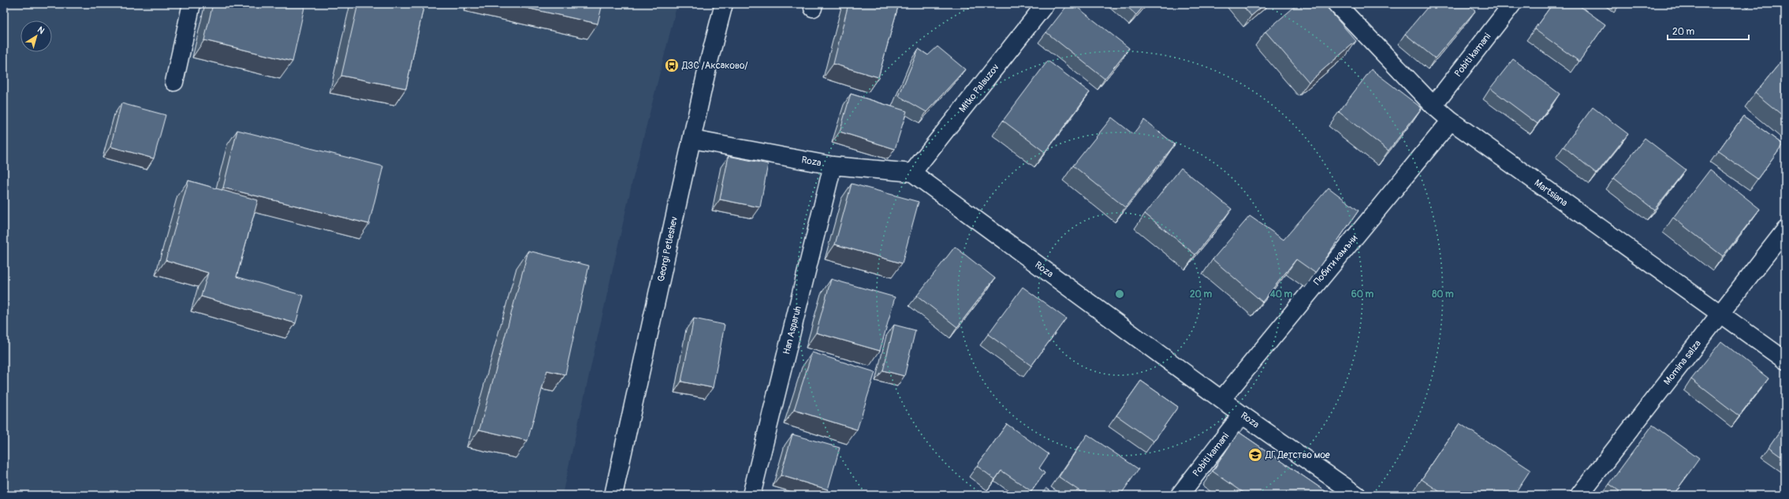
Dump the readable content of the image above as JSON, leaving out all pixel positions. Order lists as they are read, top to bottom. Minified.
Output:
{"streets":{"street":["Pobiti kamani","Mitko Palauzov","Roza","Martsiana","Georgi Petleshev","Побити камъни","Han Asparuh","Momina salza"]},"crossings":[["Pobiti kamani","Roza"],["Pobiti kamani","Martsiana"],["Mitko Palauzov","Roza"],["Roza","Georgi Petleshev"],["Roza","Побити камъни"],["Roza","Han Asparuh"],["Martsiana","Побити камъни"],["Martsiana","Momina salza"]],"places":{"bus stop":["ДЗС /Аксаково/"],"school or university":["ДГ Детство мое"]},"scale_bar":"20 m","north":"top right","rings":["20 m","40 m","60 m","80 m"]}
